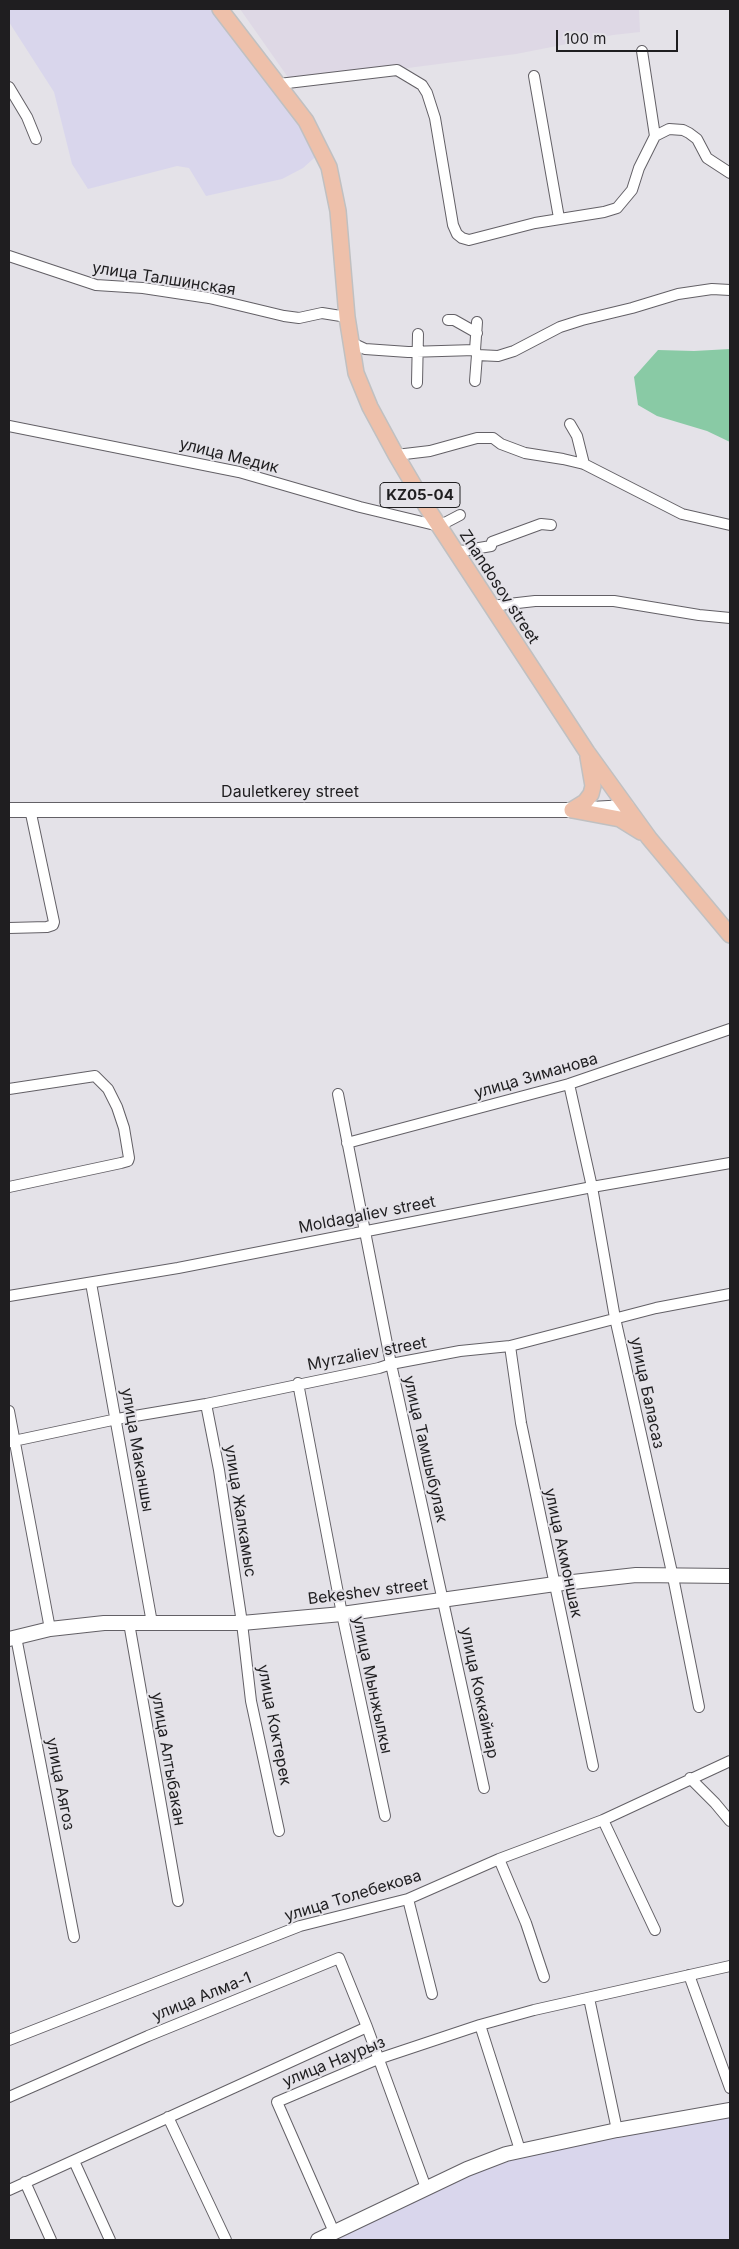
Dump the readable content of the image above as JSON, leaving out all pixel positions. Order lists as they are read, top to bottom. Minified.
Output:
{"streets":{"main road":["KZ05-04","Zhandosov street","Dauletkerey street","Bekeshev street"],"street":["улица Талшинская","улица Медик","улица Зиманова","Moldagaliev street","Myrzaliev street","улица Баласаз","улица Тамшыбулак","улица Маканшы","улица Жалкамыс","улица Акмоншак","улица Мынжылкы","улица Коккайнар","улица Коктерек","улица Алтыбакан","улица Аягоз","улица Толебекова","улица Алма-1","улица Наурыз"]},"crossings":[["улица Талшинская","Zhandosov street"],["улица Медик","Zhandosov street"],["Zhandosov street","Dauletkerey street"],["улица Зиманова","улица Баласаз"],["улица Зиманова","улица Тамшыбулак"],["Moldagaliev street","улица Баласаз"],["Moldagaliev street","улица Тамшыбулак"],["Moldagaliev street","улица Маканшы"],["Myrzaliev street","улица Баласаз"],["Myrzaliev street","улица Тамшыбулак"],["Myrzaliev street","улица Маканшы"],["Myrzaliev street","улица Жалкамыс"],["Myrzaliev street","улица Акмоншак"],["Myrzaliev street","улица Мынжылкы"],["улица Баласаз","Bekeshev street"],["улица Тамшыбулак","Bekeshev street"],["улица Тамшыбулак","улица Коккайнар"],["улица Маканшы","Bekeshev street"],["улица Жалкамыс","Bekeshev street"],["улица Жалкамыс","улица Коктерек"],["улица Акмоншак","Bekeshev street"],["Bekeshev street","улица Мынжылкы"],["Bekeshev street","улица Коккайнар"],["Bekeshev street","улица Коктерек"],["Bekeshev street","улица Алтыбакан"],["Bekeshev street","улица Аягоз"],["улица Алма-1","улица Наурыз"]],"scale_bar":"100 m"}
